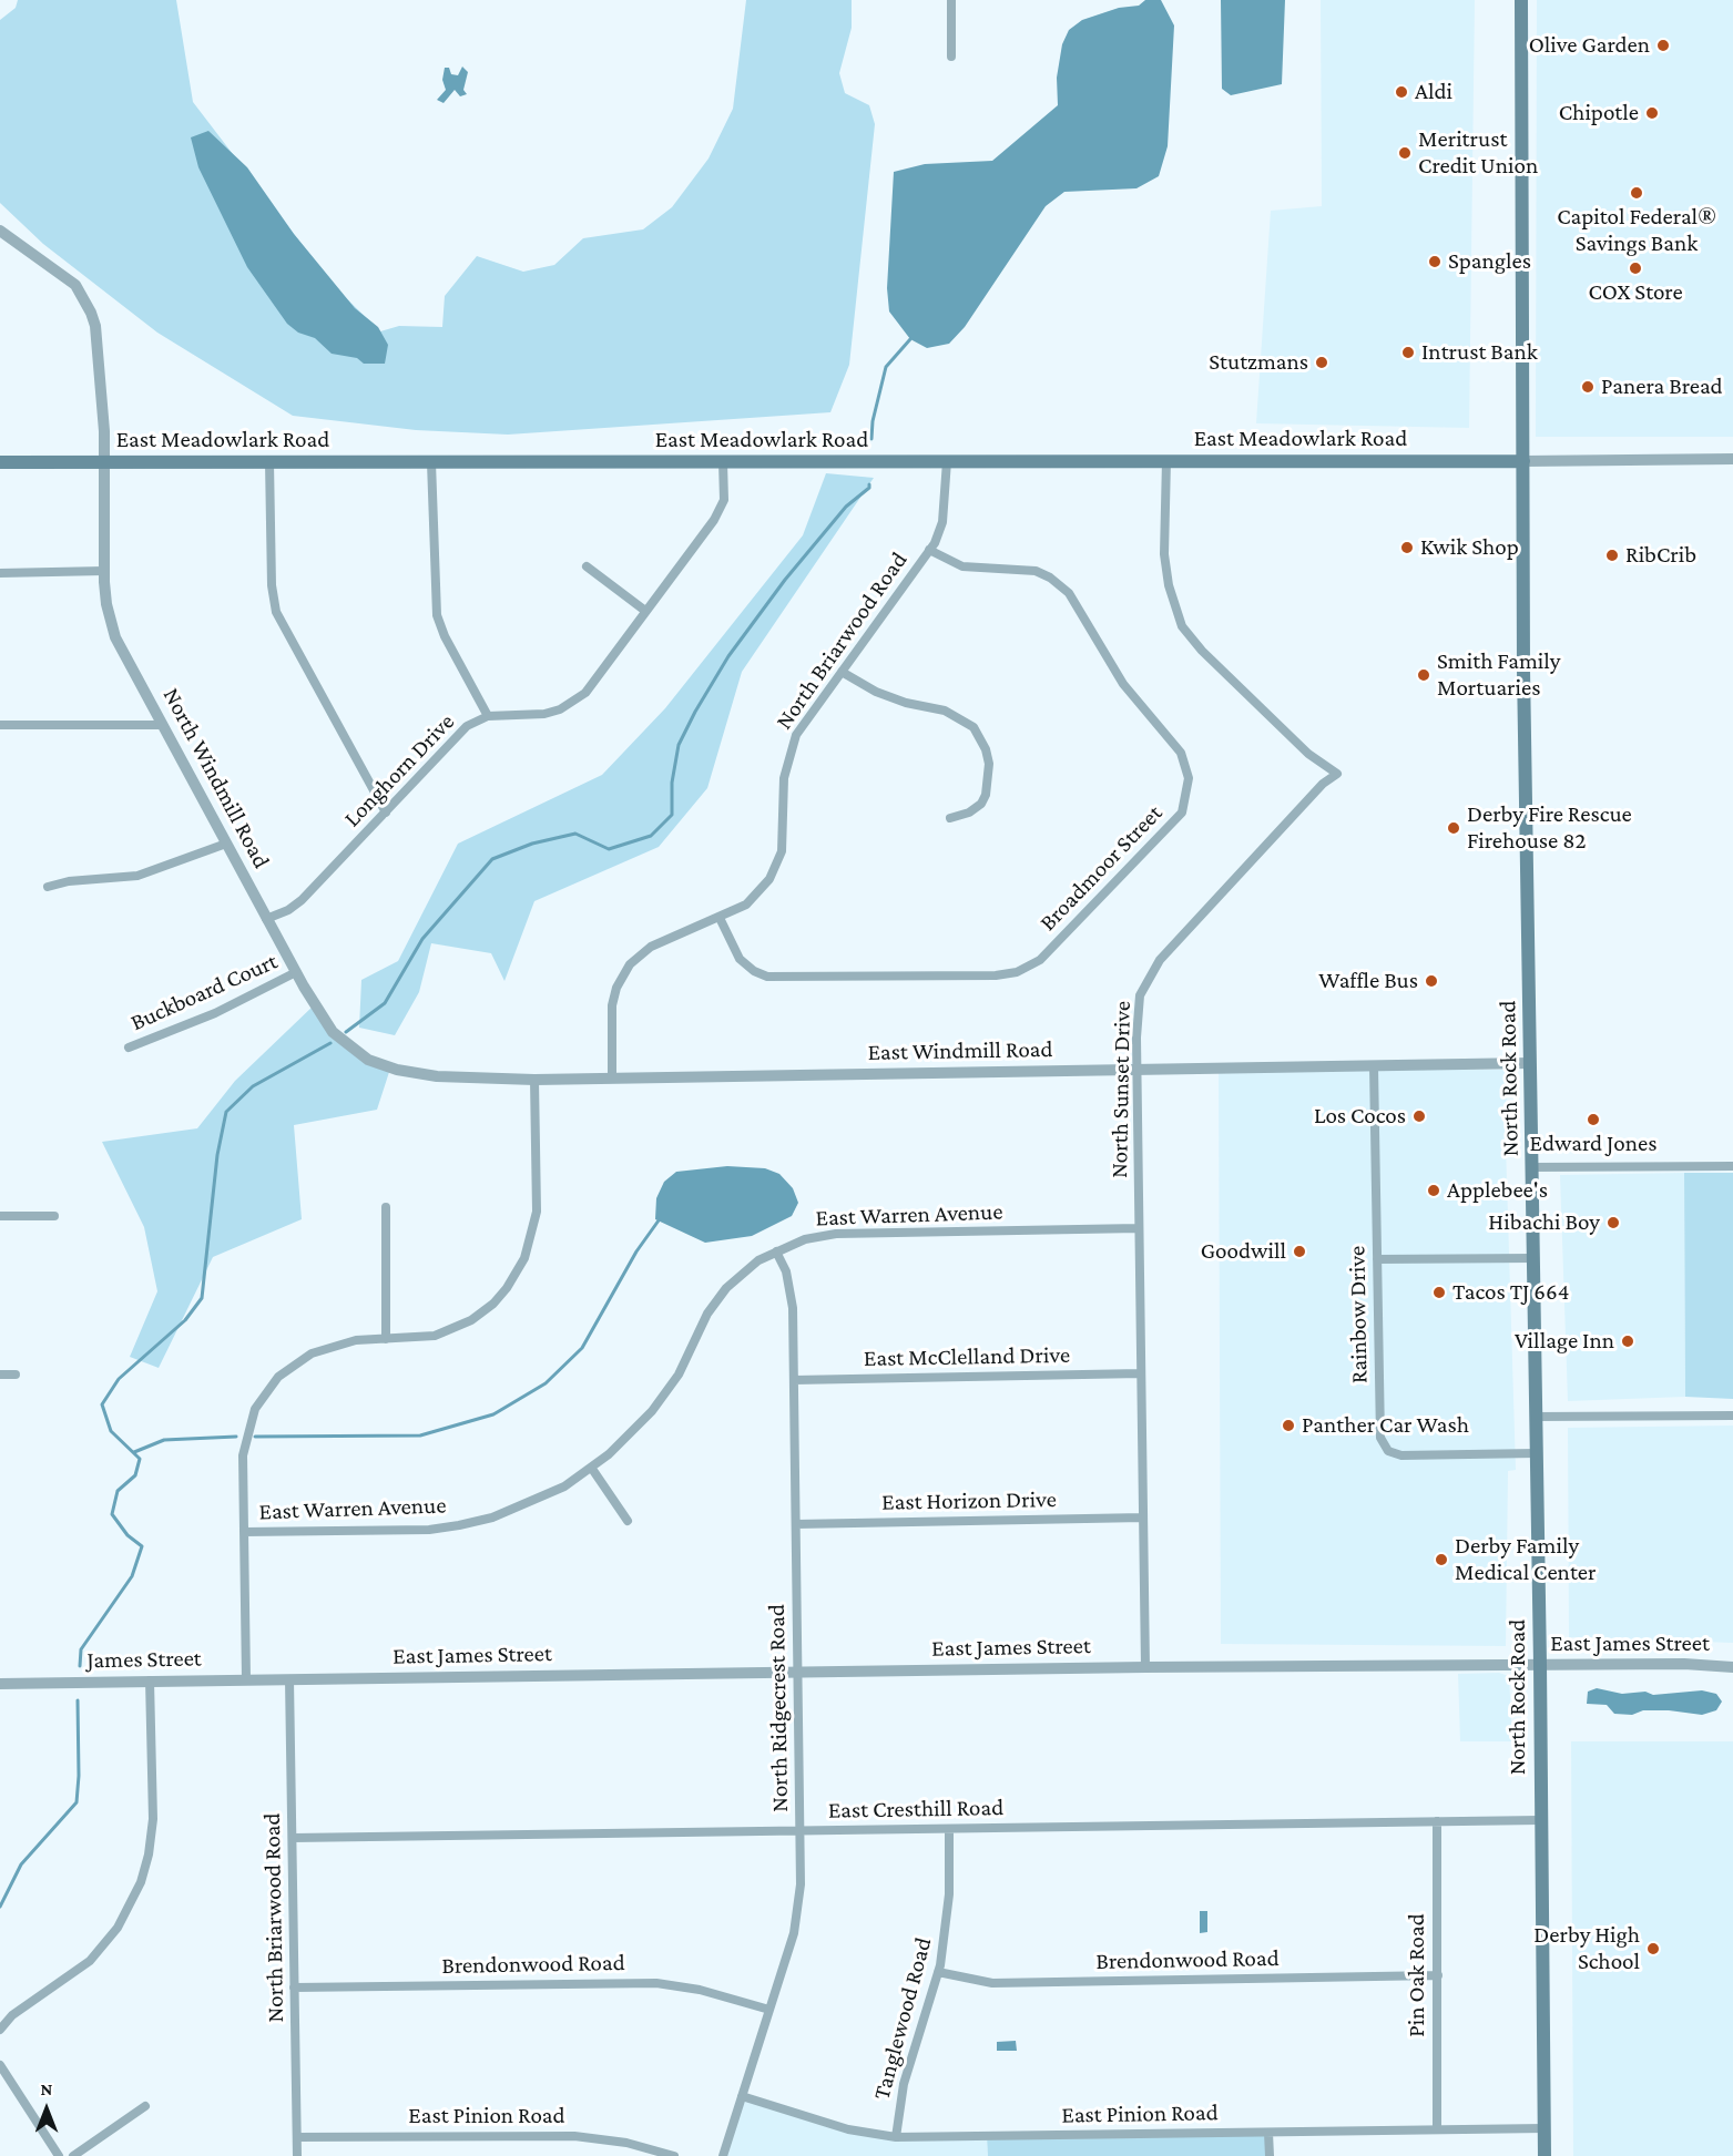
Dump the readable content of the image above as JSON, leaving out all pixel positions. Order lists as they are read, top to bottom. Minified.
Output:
{"streets":{"main road":["East Meadowlark Road","North Rock Road"],"street":["North Briarwood Road","Longhorn Drive","North Windmill Road","Broadmoor Street","Buckboard Court","East Windmill Road","North Sunset Drive","East Warren Avenue","Rainbow Drive","East McClelland Drive","East Horizon Drive","East James Street","James Street","North Ridgecrest Road","East Cresthill Road","Brendonwood Road","Pin Oak Road","Tanglewood Road","East Pinion Road"]},"crossings":[["East Meadowlark Road","North Briarwood Road"],["East Meadowlark Road","Longhorn Drive"],["East Meadowlark Road","North Windmill Road"],["East Meadowlark Road","North Rock Road"],["East Meadowlark Road","North Sunset Drive"],["North Briarwood Road","Broadmoor Street"],["North Briarwood Road","East Windmill Road"],["North Briarwood Road","East James Street"],["North Briarwood Road","James Street"],["North Briarwood Road","East Cresthill Road"],["North Briarwood Road","Brendonwood Road"],["North Briarwood Road","East Pinion Road"],["Longhorn Drive","North Windmill Road"],["North Windmill Road","Buckboard Court"],["North Windmill Road","East Windmill Road"],["East Windmill Road","North Rock Road"],["East Windmill Road","North Sunset Drive"],["East Windmill Road","Rainbow Drive"],["North Rock Road","Rainbow Drive"],["North Rock Road","East James Street"],["North Rock Road","East Cresthill Road"],["North Rock Road","East Pinion Road"],["North Sunset Drive","East Warren Avenue"],["North Sunset Drive","East McClelland Drive"],["North Sunset Drive","East Horizon Drive"],["North Sunset Drive","East James Street"],["East Warren Avenue","North Ridgecrest Road"],["East McClelland Drive","North Ridgecrest Road"],["East Horizon Drive","North Ridgecrest Road"],["East James Street","James Street"],["East James Street","North Ridgecrest Road"],["North Ridgecrest Road","East Cresthill Road"],["North Ridgecrest Road","Brendonwood Road"],["North Ridgecrest Road","East Pinion Road"],["East Cresthill Road","Pin Oak Road"],["East Cresthill Road","Tanglewood Road"],["Brendonwood Road","Pin Oak Road"],["Brendonwood Road","Tanglewood Road"],["Pin Oak Road","East Pinion Road"],["Tanglewood Road","East Pinion Road"]],"places":["Olive Garden","Aldi","Chipotle","Meritrust Credit Union","Capitol Federal® Savings Bank","Spangles","COX Store","Intrust Bank","Stutzmans","Panera Bread","Kwik Shop","RibCrib","Smith Family Mortuaries","Derby Fire Rescue Firehouse 82","Waffle Bus","Los Cocos","Edward Jones","Applebee's","Hibachi Boy","Goodwill","Tacos TJ 664","Village Inn","Panther Car Wash","Derby Family Medical Center","Derby High School"],"north":"top"}
